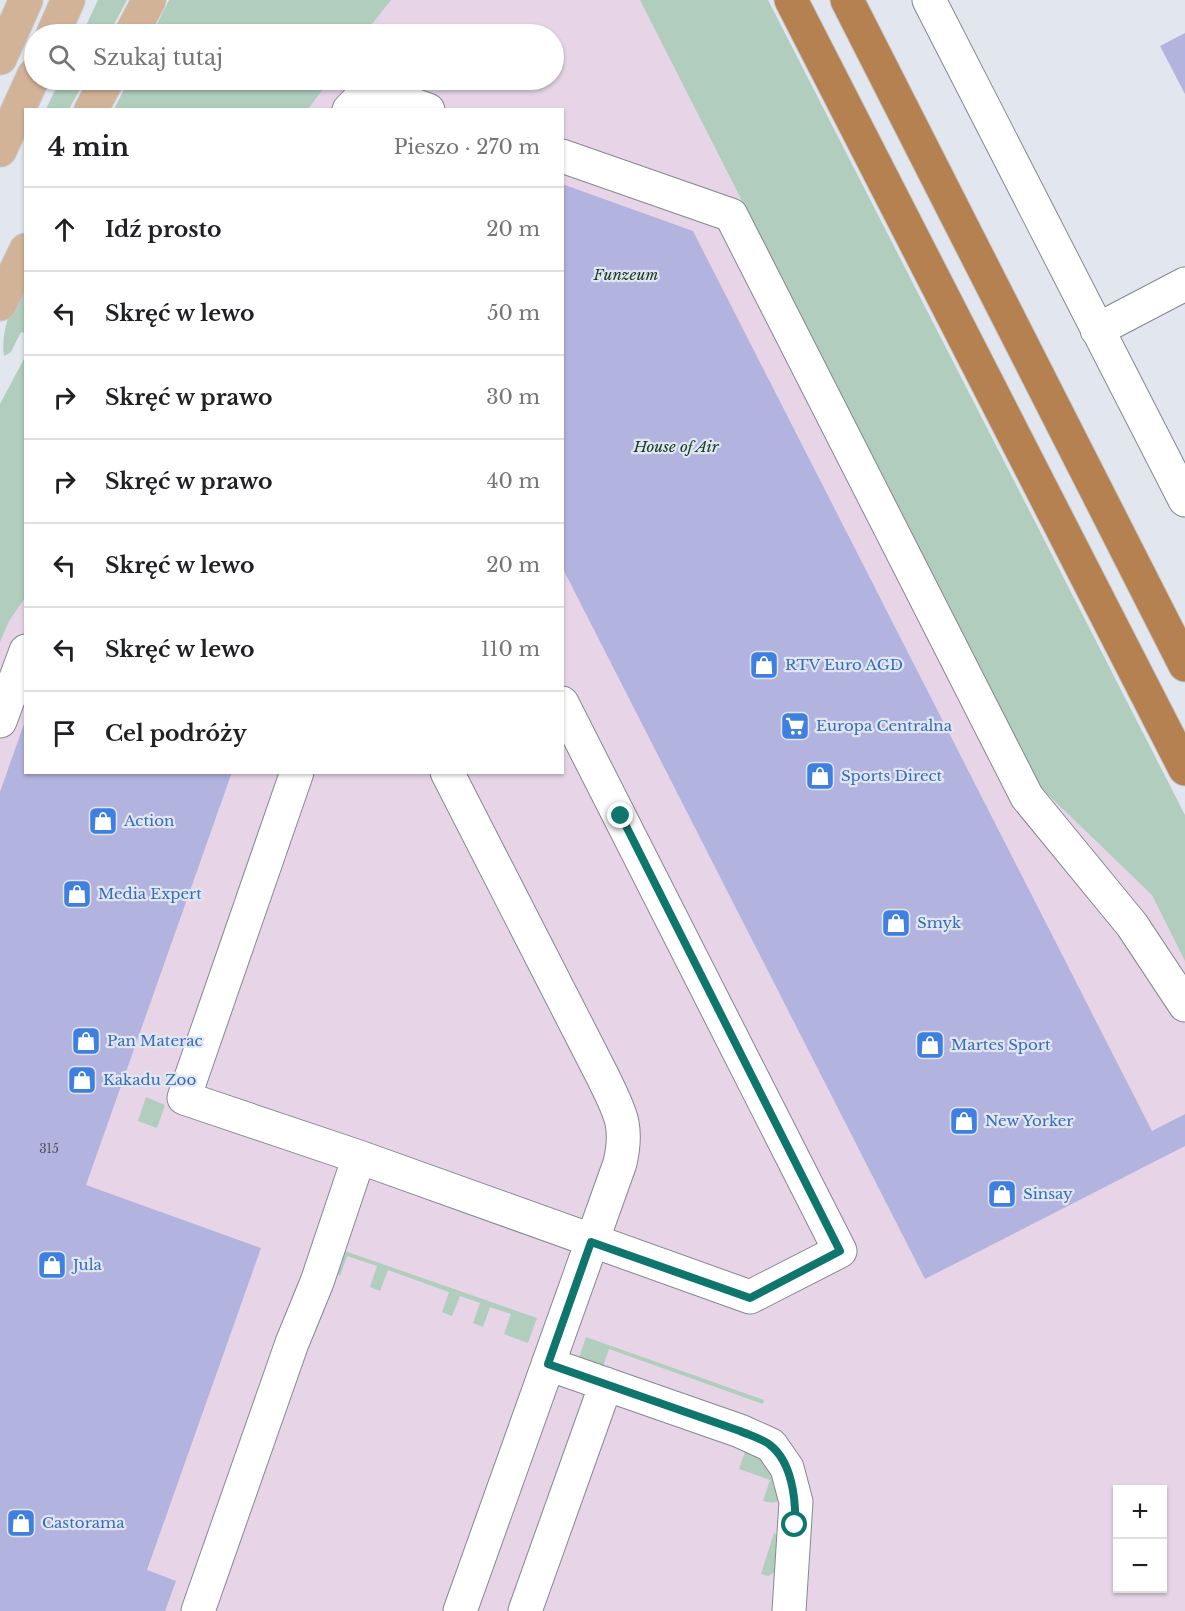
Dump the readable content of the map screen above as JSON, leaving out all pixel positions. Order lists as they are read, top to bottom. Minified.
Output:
{"parks":["Funzeum","House of Air"],"places":{"shop":["RTV Euro AGD","Sports Direct","Action","Media Expert","Smyk","Pan Materac","Martes Sport","Kakadu Zoo","New Yorker","Sinsay","Jula","Castorama"],"supermarket":["Europa Centralna"]},"house_numbers":["315"],"page":{"search":"Szukaj tutaj","heading":["4 min","Pieszo · 270 m"],"list":[["Idź prosto","20 m"],["Skręć w lewo","50 m"],["Skręć w prawo","30 m"],["Skręć w prawo","40 m"],["Skręć w lewo","20 m"],["Skręć w lewo","110 m"],"Cel podróży"],"map_buttons":["+","−"]}}
